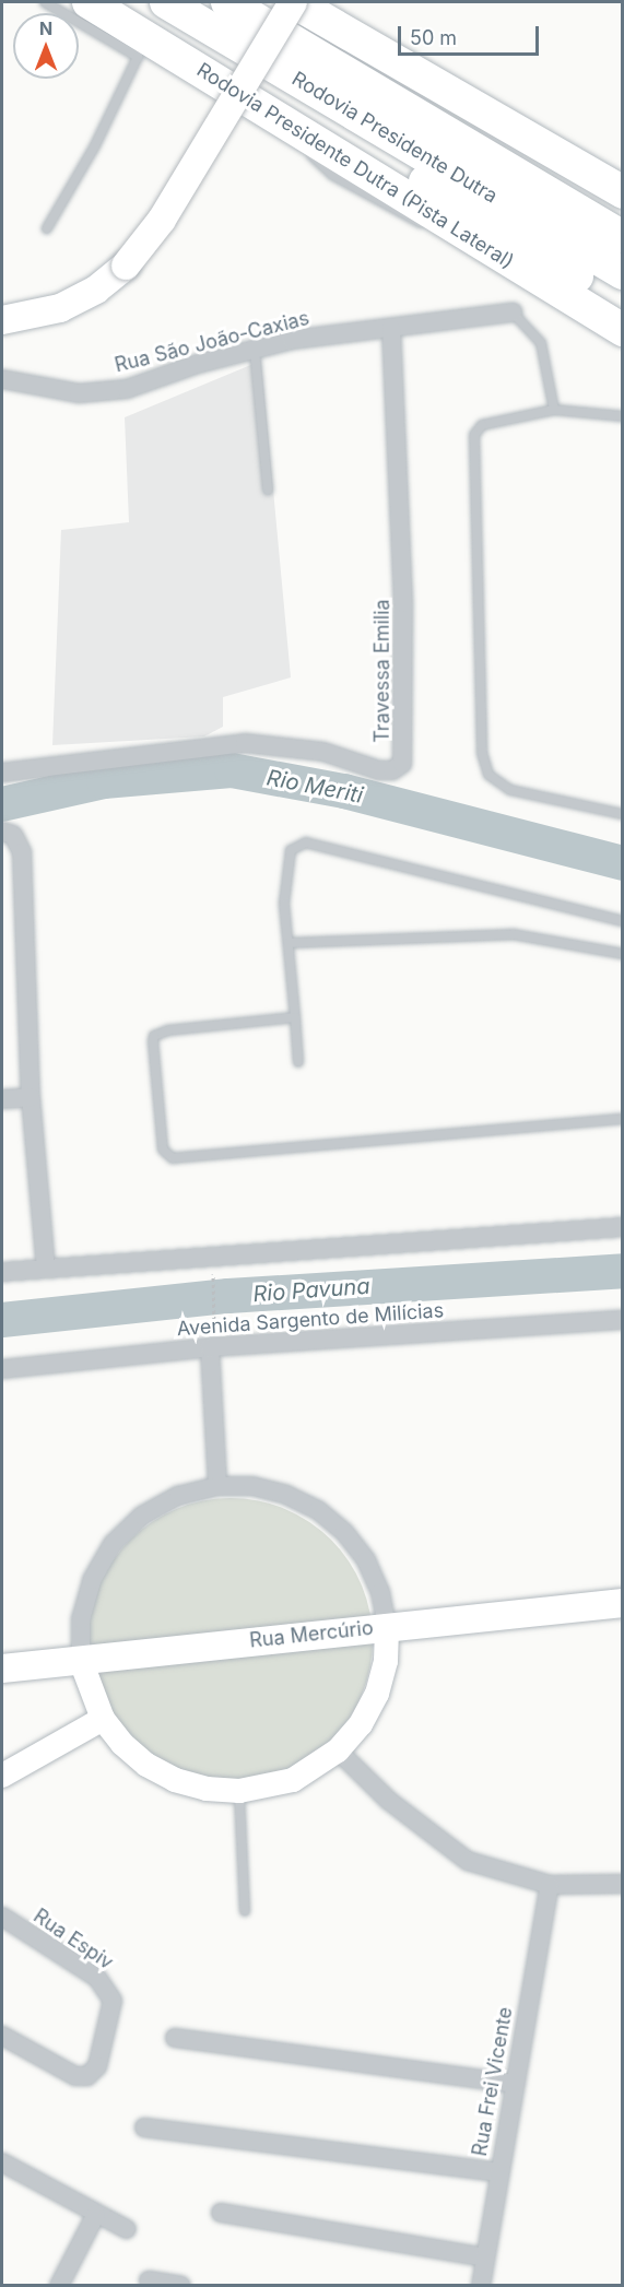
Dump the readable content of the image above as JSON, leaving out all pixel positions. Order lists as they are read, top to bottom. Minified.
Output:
{"streets":{"highway":["Rodovia Presidente Dutra","Rodovia Presidente Dutra (Pista Lateral)"],"main road":["Rua Mercúrio"],"street":["Rua São João-Caxias","Travessa Emilia","Avenida Sargento de Milícias","Rua Espiv","Rua Frei Vicente"]},"crossings":[["Rua São João-Caxias","Travessa Emilia"]],"water":["Rio Meriti","Rio Pavuna"],"scale_bar":"50 m","north":"top"}
